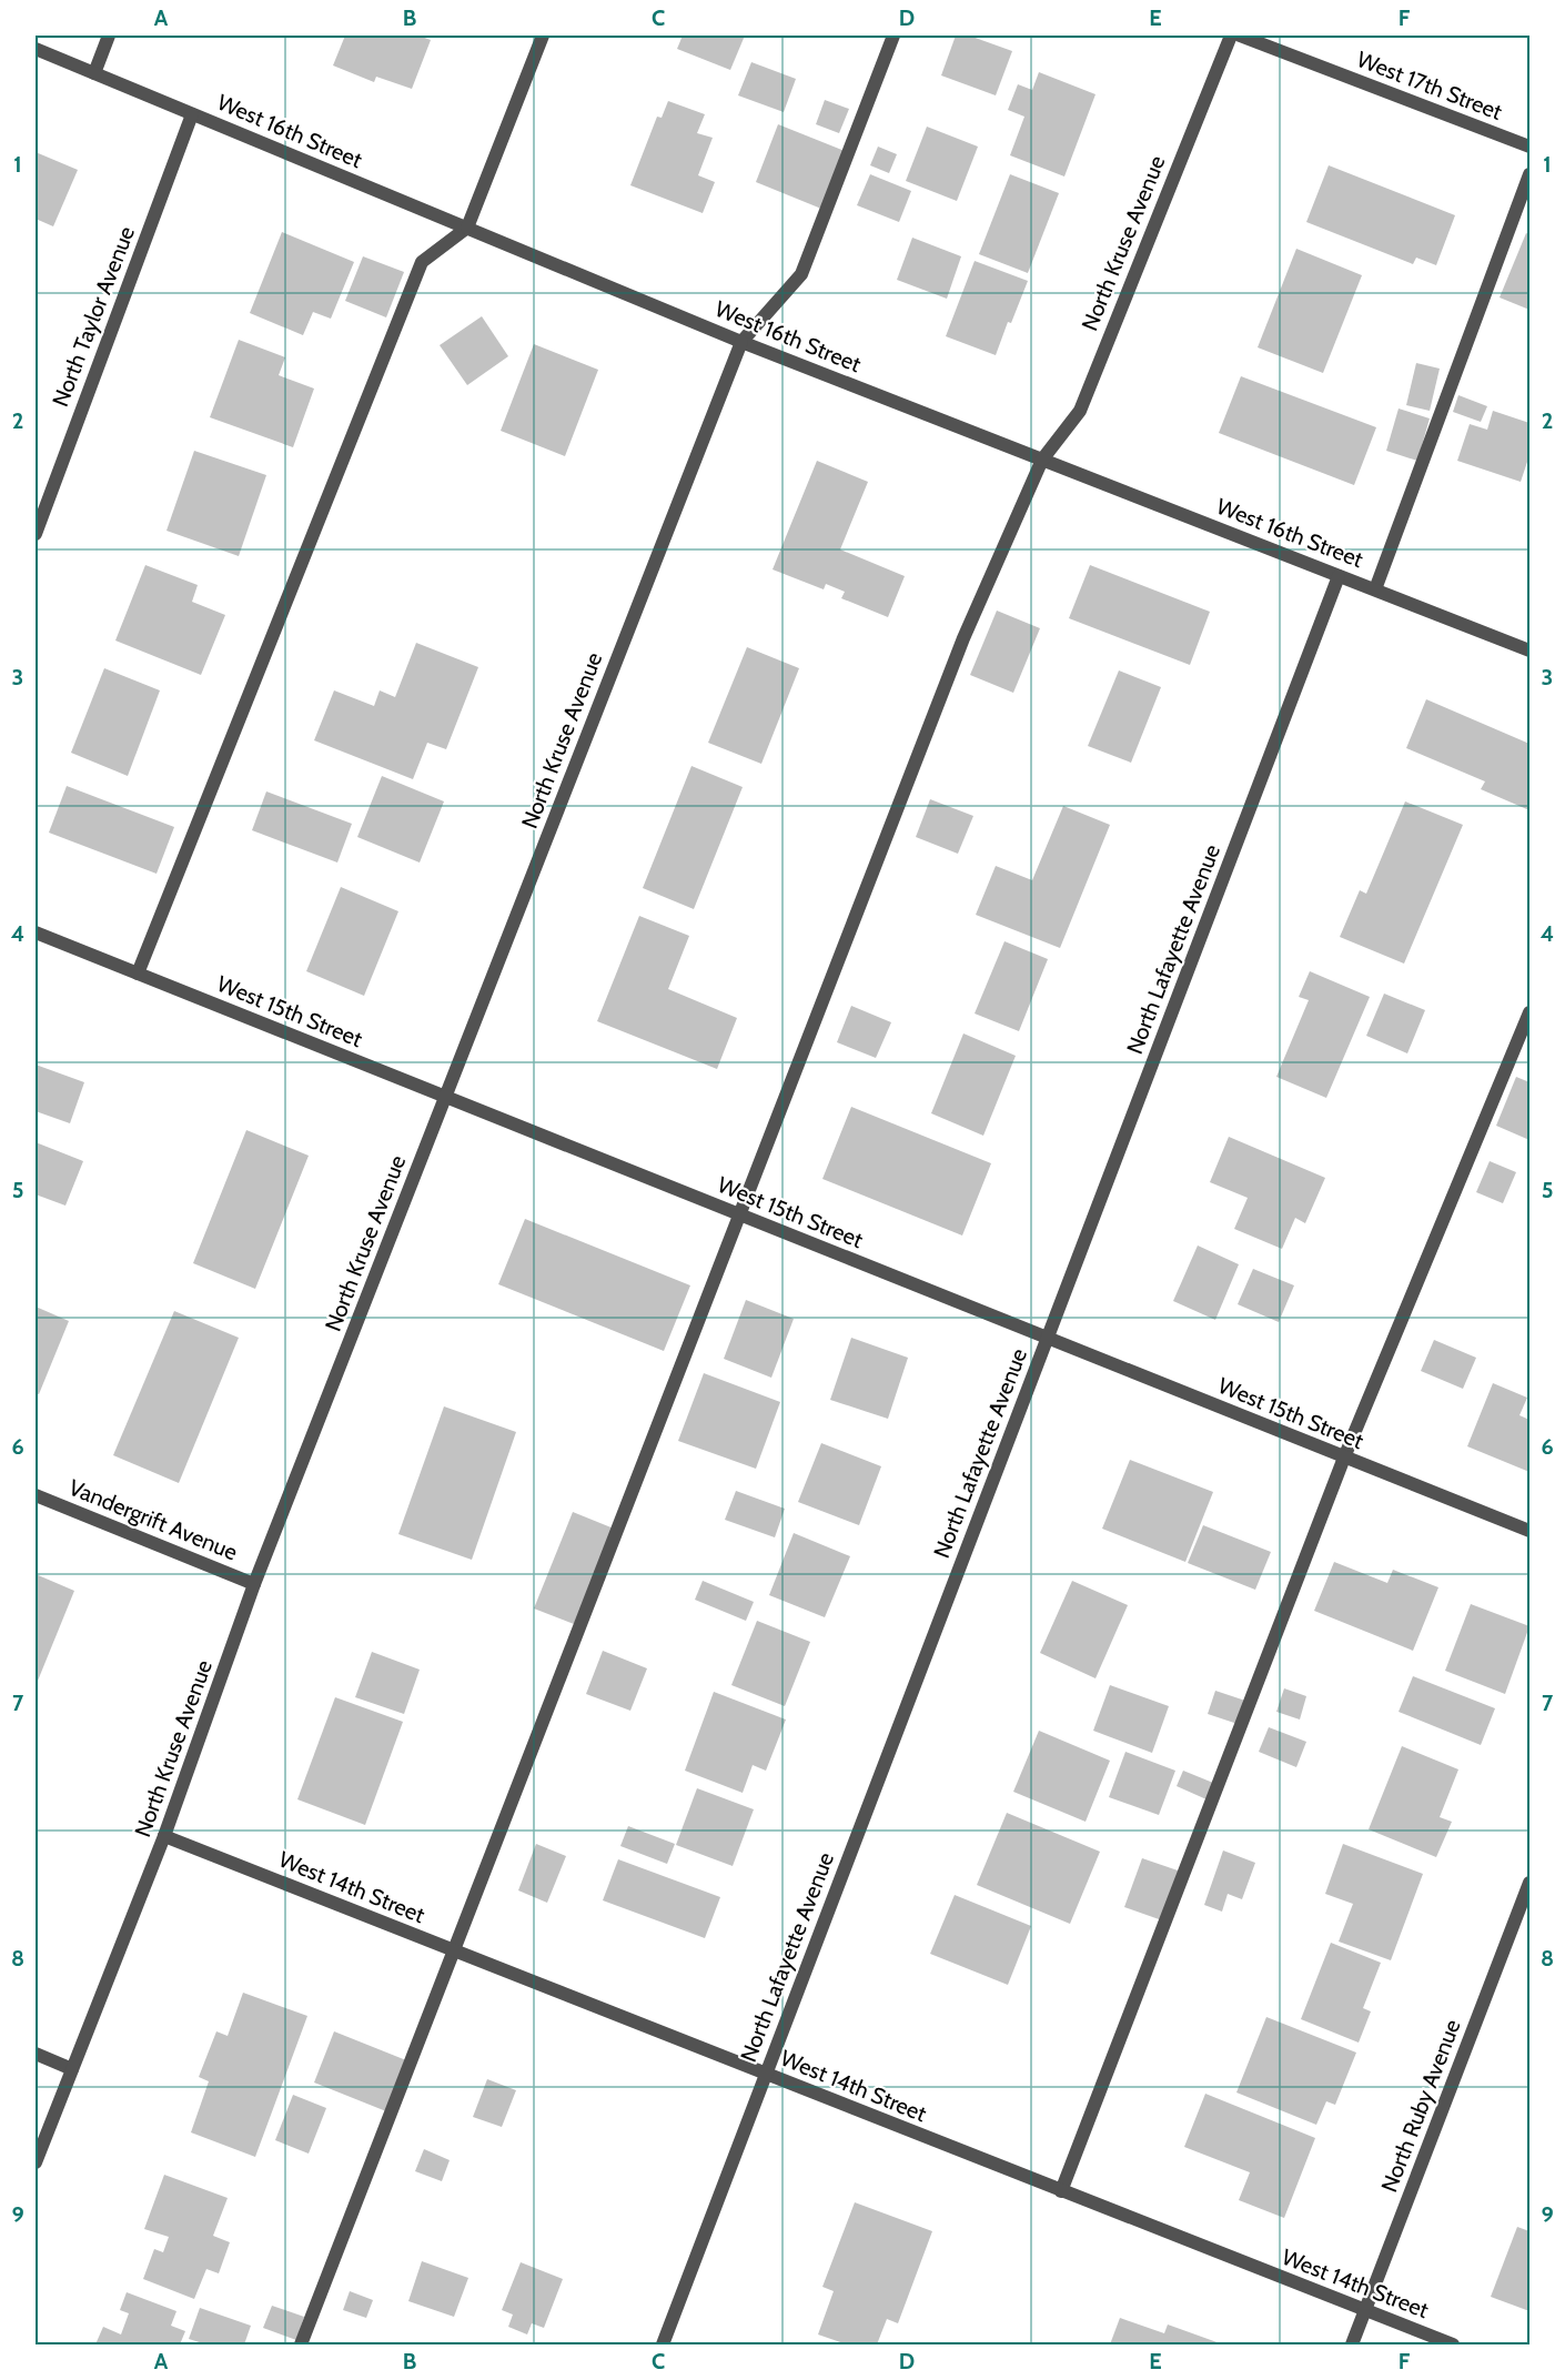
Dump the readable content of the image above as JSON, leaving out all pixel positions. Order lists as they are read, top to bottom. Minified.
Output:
{"streets":{"street":["West 17th Street","West 16th Street","North Kruse Avenue","North Taylor Avenue","North Lafayette Avenue","West 15th Street","Vandergrift Avenue","West 14th Street","North Ruby Avenue"]},"crossings":[["West 16th Street","North Kruse Avenue"],["West 16th Street","North Taylor Avenue"],["West 16th Street","North Lafayette Avenue"],["North Kruse Avenue","West 15th Street"],["North Kruse Avenue","Vandergrift Avenue"],["North Kruse Avenue","West 14th Street"],["North Lafayette Avenue","West 15th Street"],["North Lafayette Avenue","West 14th Street"],["West 14th Street","North Ruby Avenue"]],"grid":{"columns":["A","B","C","D","E","F"],"rows":["1","2","3","4","5","6","7","8","9"]}}
